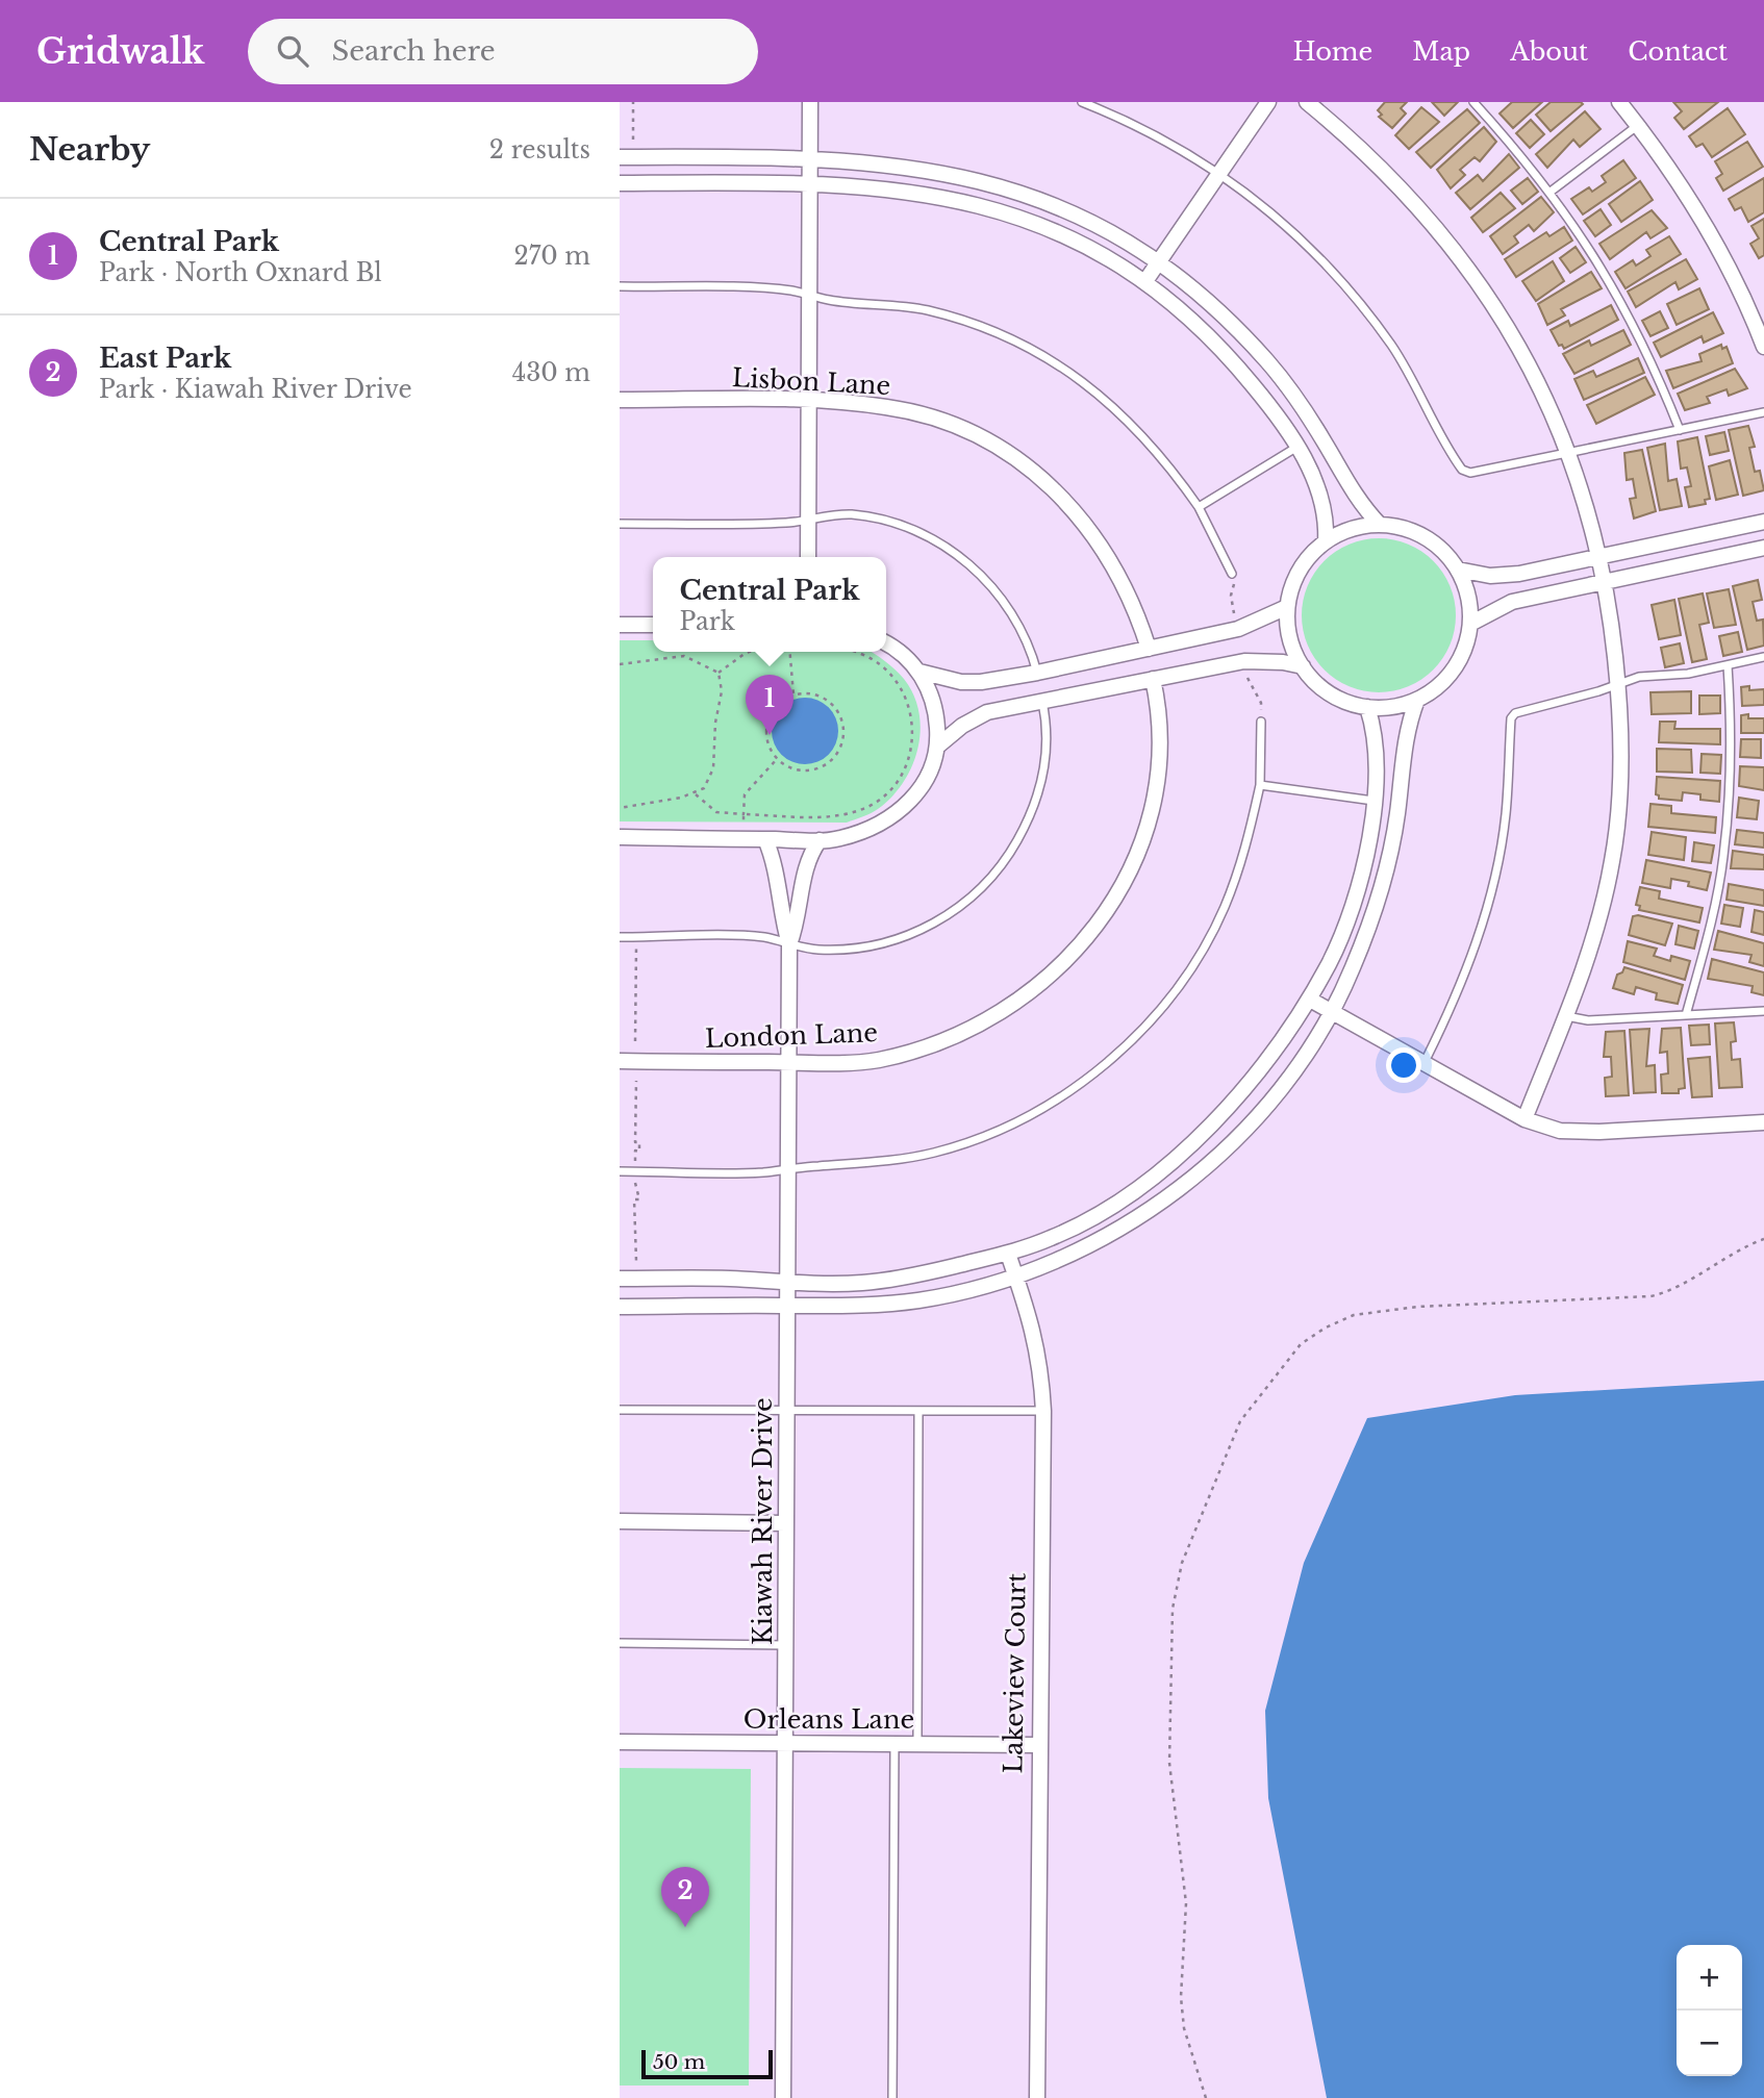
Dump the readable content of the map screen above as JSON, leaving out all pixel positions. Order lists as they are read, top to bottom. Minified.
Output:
{"streets":{"street":["Lisbon Lane","London Lane","Kiawah River Drive","Lakeview Court","Orleans Lane"]},"crossings":[["London Lane","Kiawah River Drive"],["Kiawah River Drive","Orleans Lane"],["Lakeview Court","Orleans Lane"]],"scale_bar":"50 m","page":{"header":"Gridwalk","search":"Search here","nav":["Home","Map","About","Contact"],"heading":["Nearby","2 results"],"list":[{"mark":"1","name":"Central Park","note":"Park · North Oxnard Bl","value":"270 m"},{"mark":"2","name":"East Park","note":"Park · Kiawah River Drive","value":"430 m"}],"popup":["Central Park","Park"],"pins":["1","2"],"map_buttons":["+","−"],"scale":"50 m"}}
